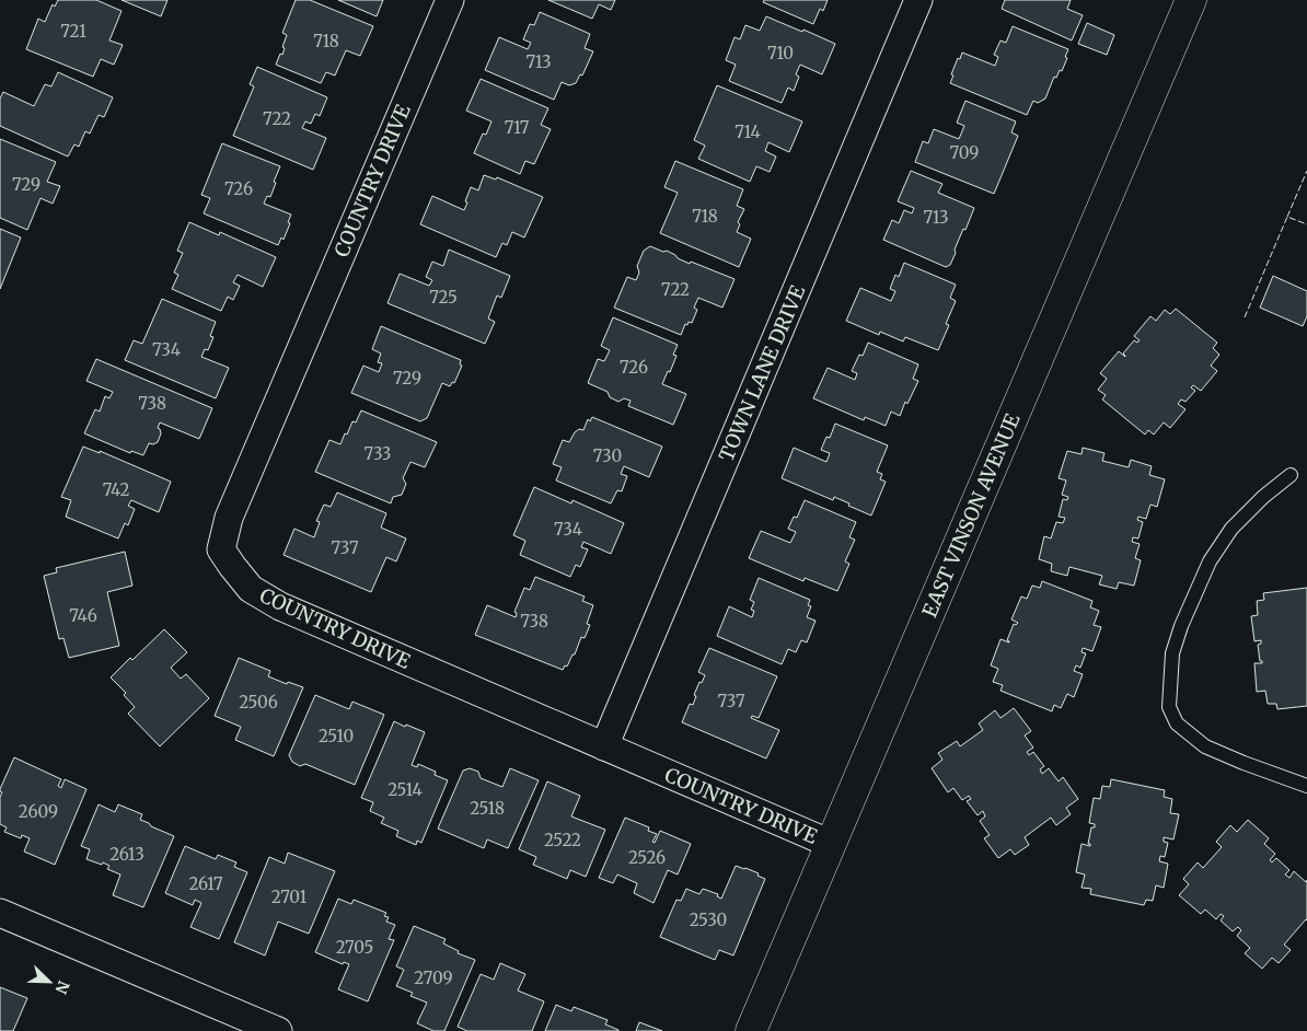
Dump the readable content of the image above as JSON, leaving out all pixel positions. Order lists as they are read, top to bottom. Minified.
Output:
{"streets":{"street":["COUNTRY DRIVE","TOWN LANE DRIVE","EAST VINSON AVENUE"]},"crossings":[["COUNTRY DRIVE","TOWN LANE DRIVE"],["COUNTRY DRIVE","EAST VINSON AVENUE"]],"house_numbers":["721","718","710","713","722","717","714","709","729","726","718","713","722","725","734","726","729","738","733","730","742","734","737","746","738","737","2506","2510","2514","2518","2609","2522","2613","2526","2617","2701","2530","2705","2709"],"north":"bottom right"}
